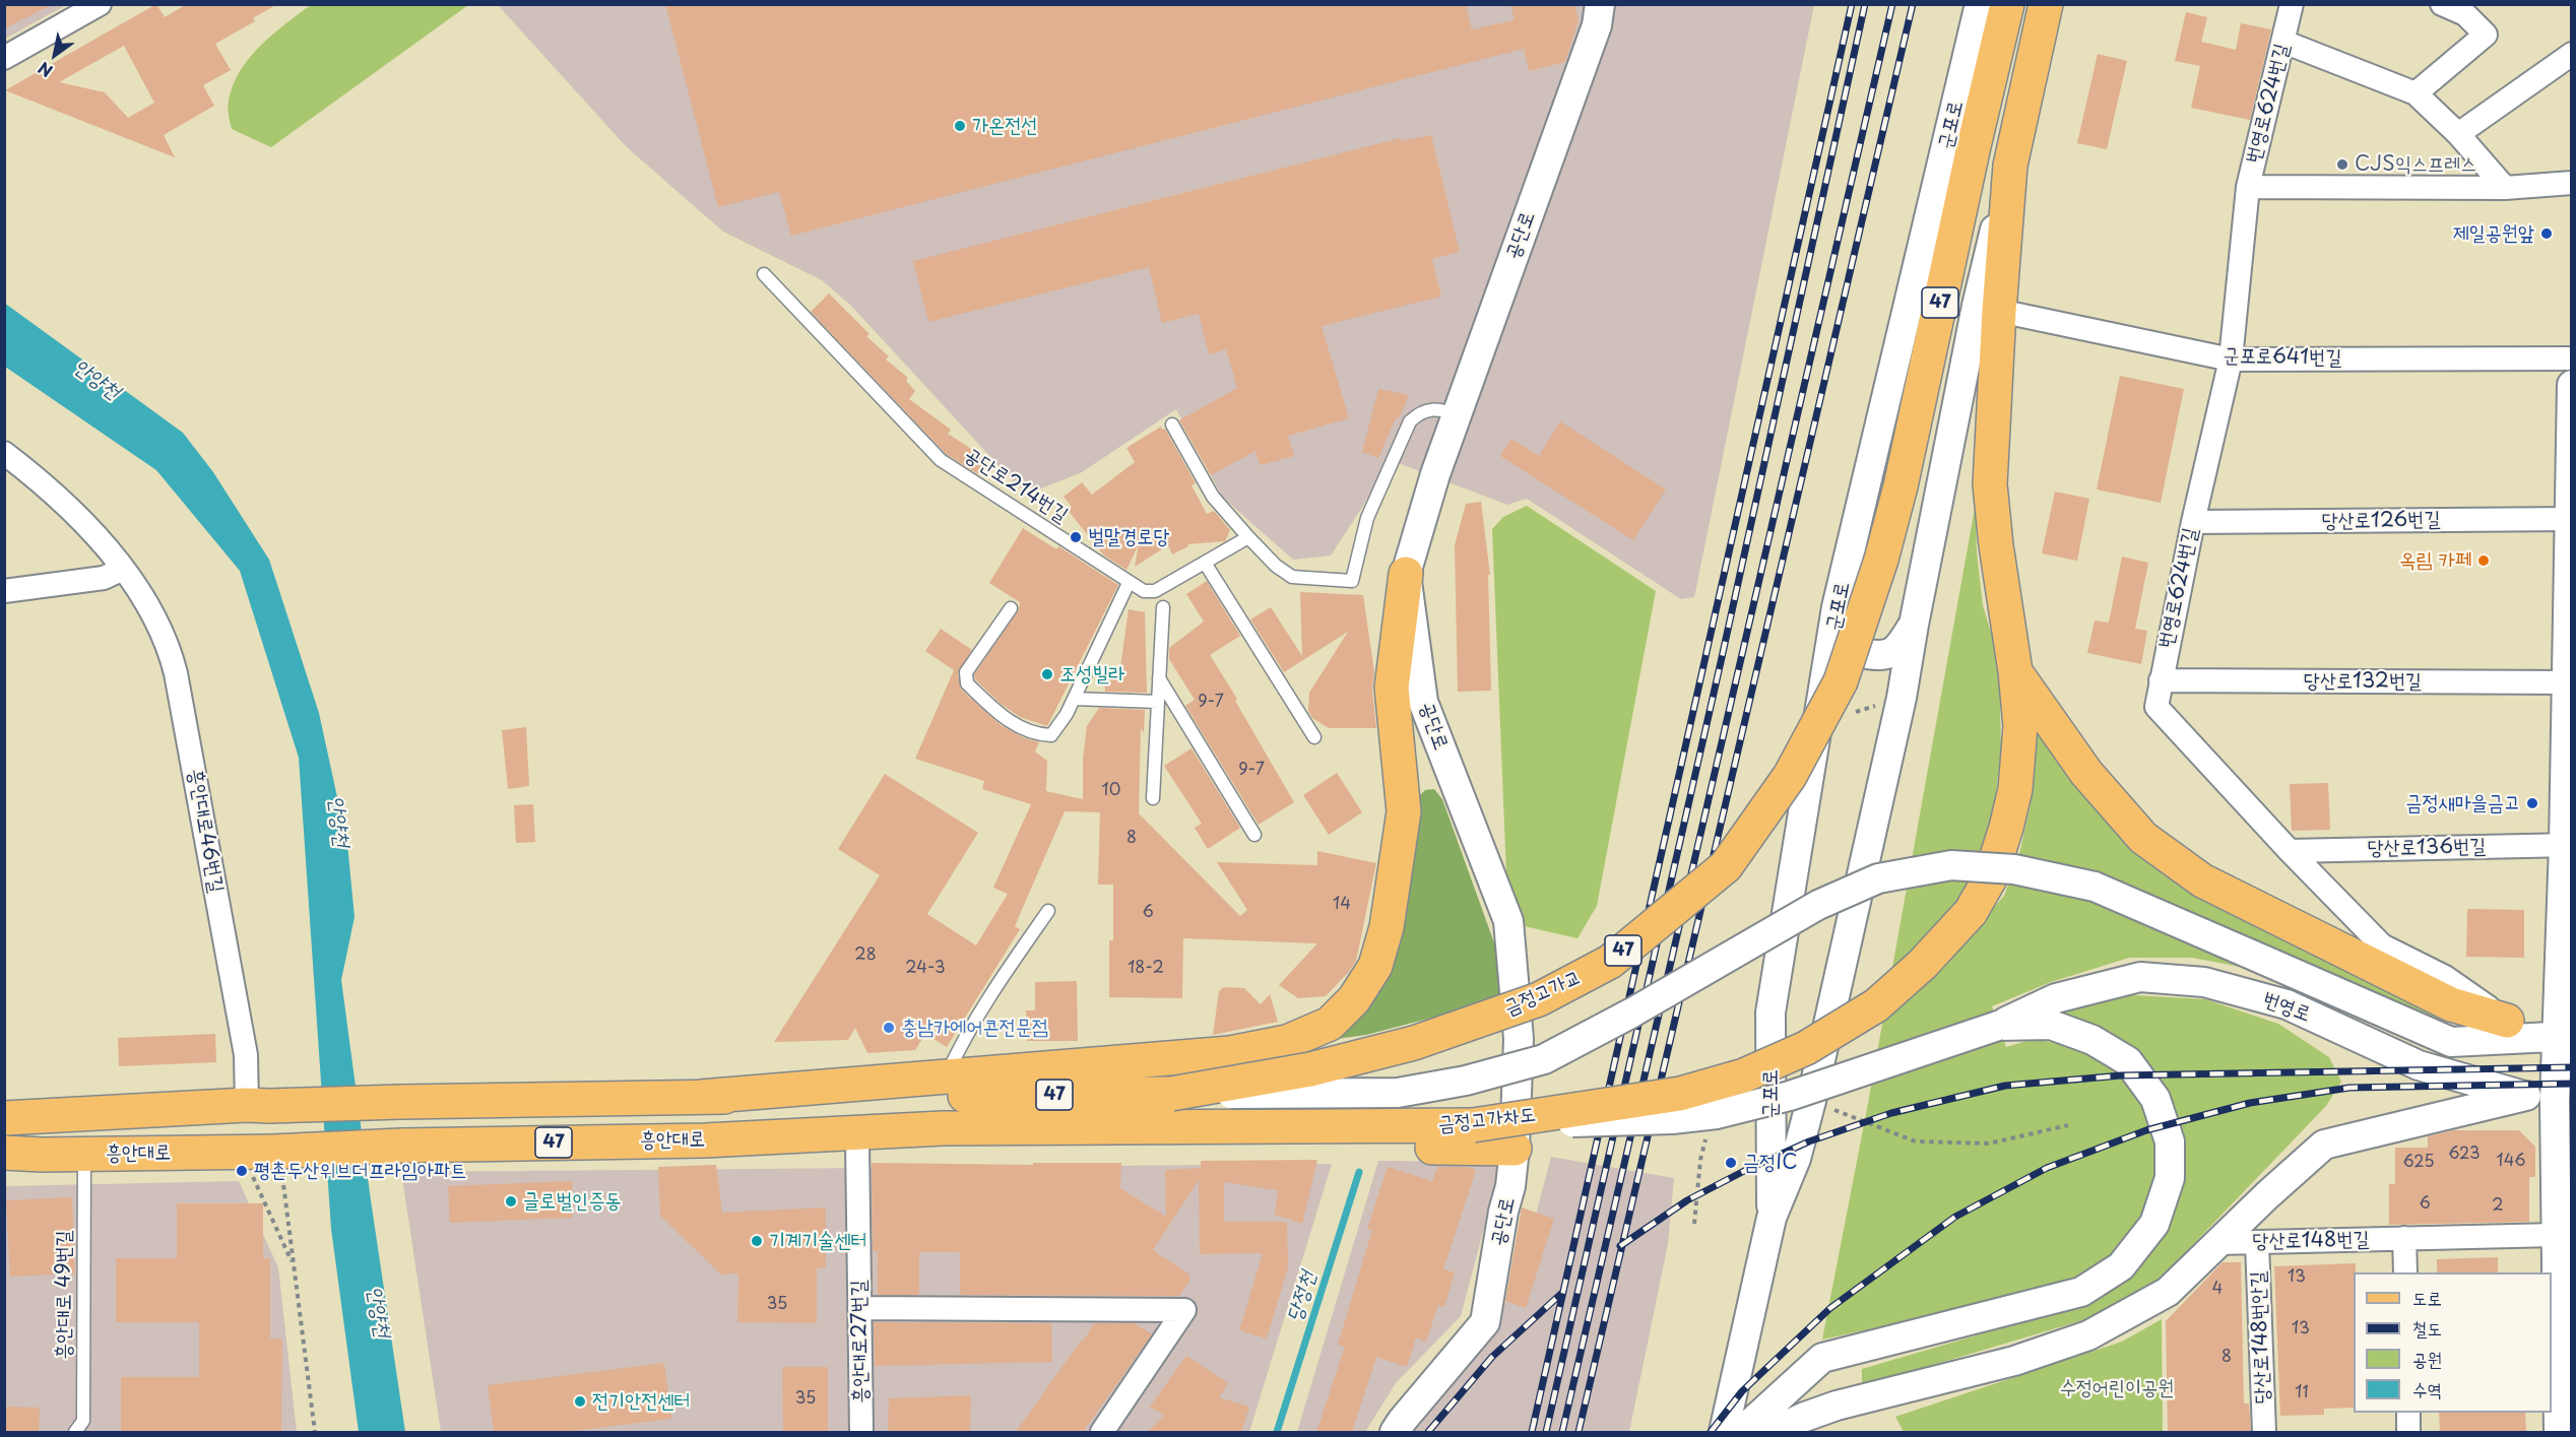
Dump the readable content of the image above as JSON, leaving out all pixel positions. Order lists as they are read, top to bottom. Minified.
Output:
{"streets":{"main road":["군포로","47","금정고가교","금정고가차도","흥안대로"],"street":["번영로624번길","공단로","군포로641번길","당산로126번길","당산로132번길","흥안대로46번길","당산로136번길","번영로","당산로148번길","당산로148번안길","흥안대로27번길"],"lane":["공단로214번길","흥안대로 49번길"]},"crossings":[["번영로624번길","군포로641번길"],["번영로624번길","당산로126번길"],["번영로624번길","당산로132번길"],["번영로624번길","당산로136번길"],["군포로","군포로641번길"],["군포로","금정고가교"],["군포로","금정고가차도"],["47","흥안대로46번길"],["47","금정고가교"],["금정고가차도","흥안대로"],["흥안대로","흥안대로 49번길"],["당산로148번길","당산로148번안길"]],"water":["안양천","당정천"],"parks":["수정어린이공원"],"places":["가온전선","CJS익스프레스","제일공원앞","벌말경로당","옥림 카페","조성빌라","금정새마을금고","충남카에어콘전문점","금정IC","평촌두산위브더프라임아파트","글로벌인증동","기계기술센터","전기안전센터"],"house_numbers":["9-7","9-7","10","8","14","6","28","24-3","18-2","623","146","625","6","2","13","4","35","13","8","11","35"],"legend":["도로","철도","공원","수역"],"north":"bottom left"}
